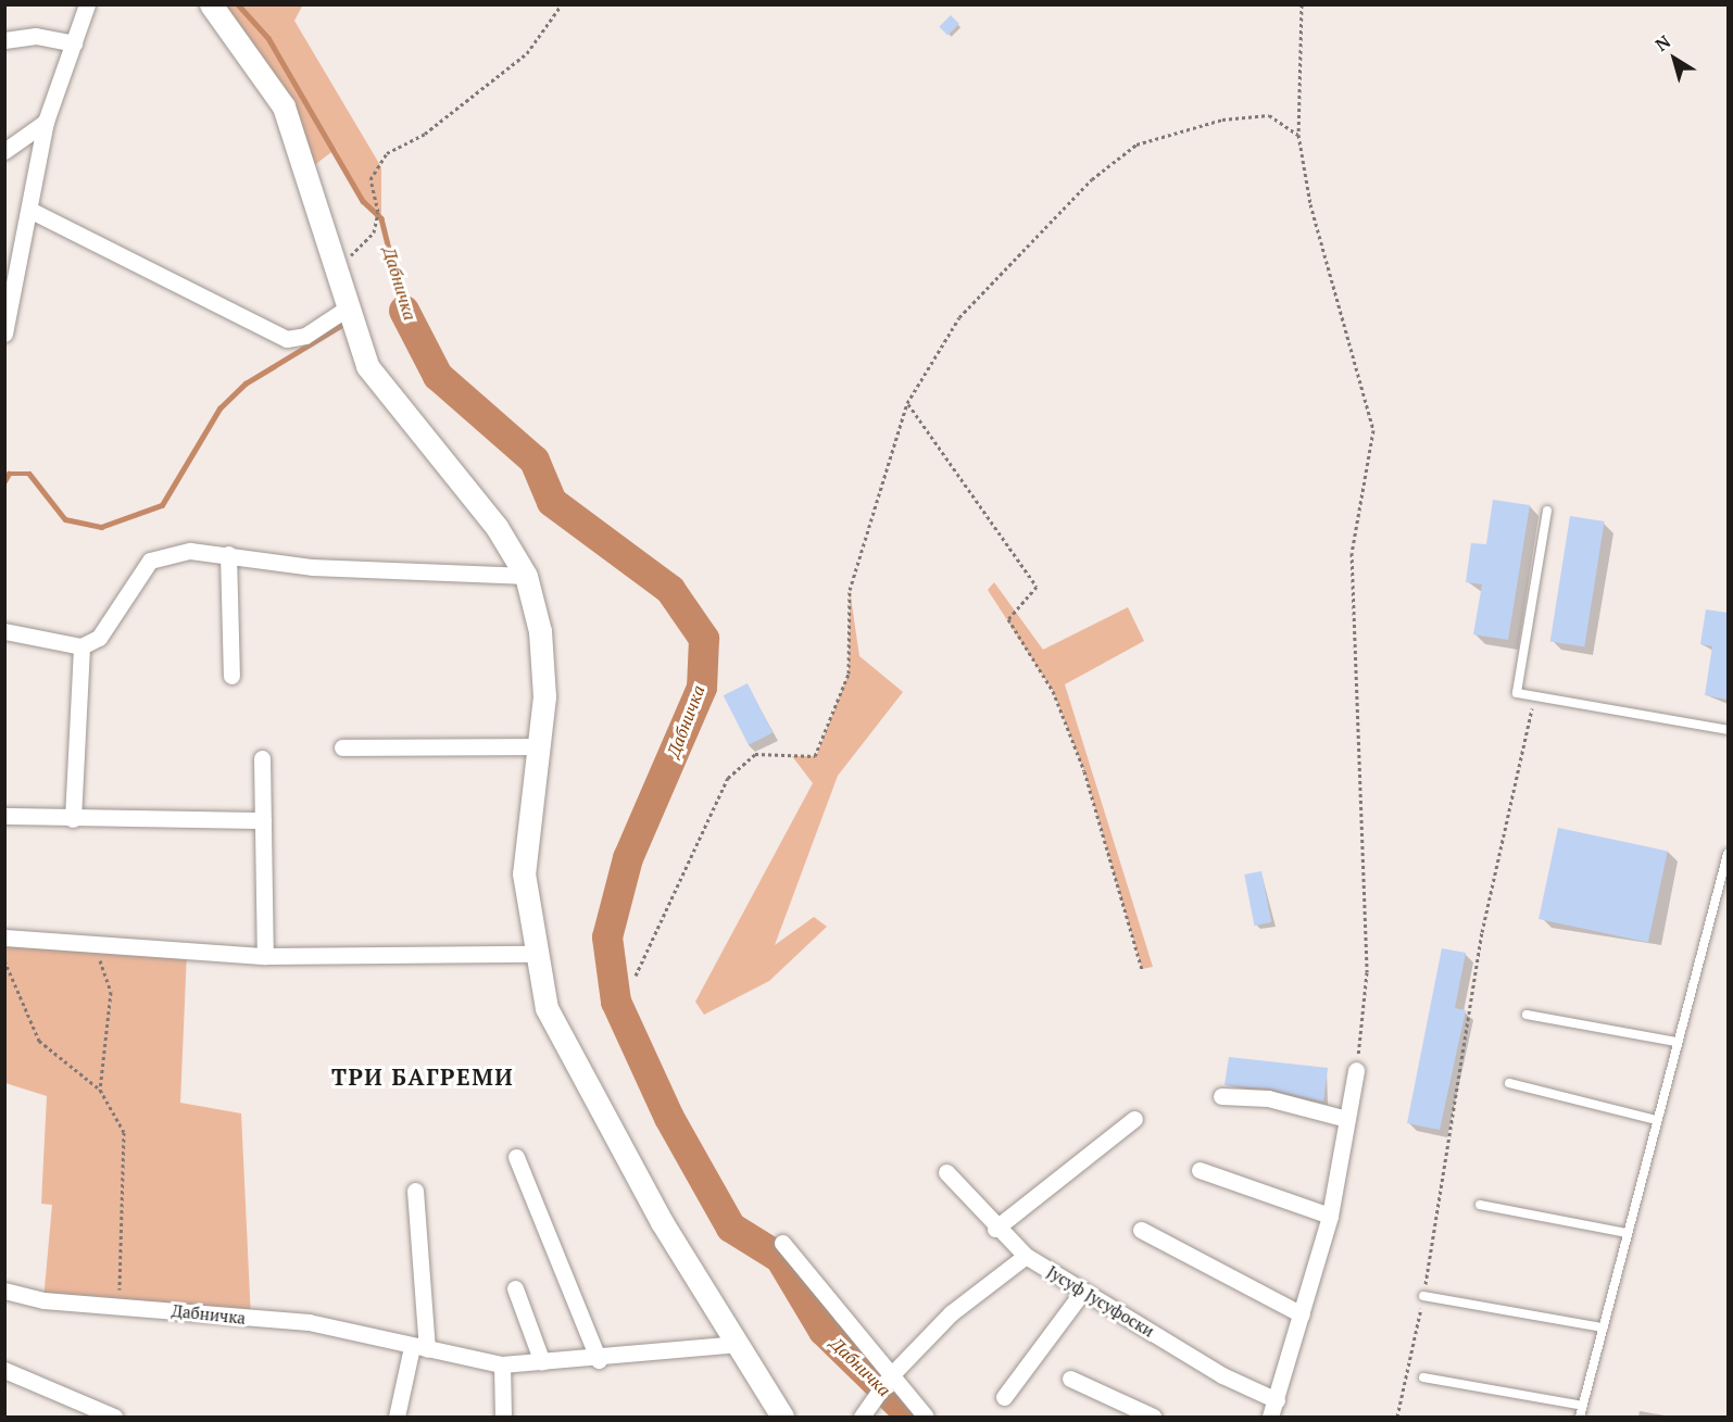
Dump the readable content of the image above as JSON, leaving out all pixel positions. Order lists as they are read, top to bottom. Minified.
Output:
{"streets":{"street":["Јусуф Јусуфоски","Дабничка"]},"districts":["ТРИ БАГРЕМИ"],"water":["Дабничка"],"north":"top left"}
